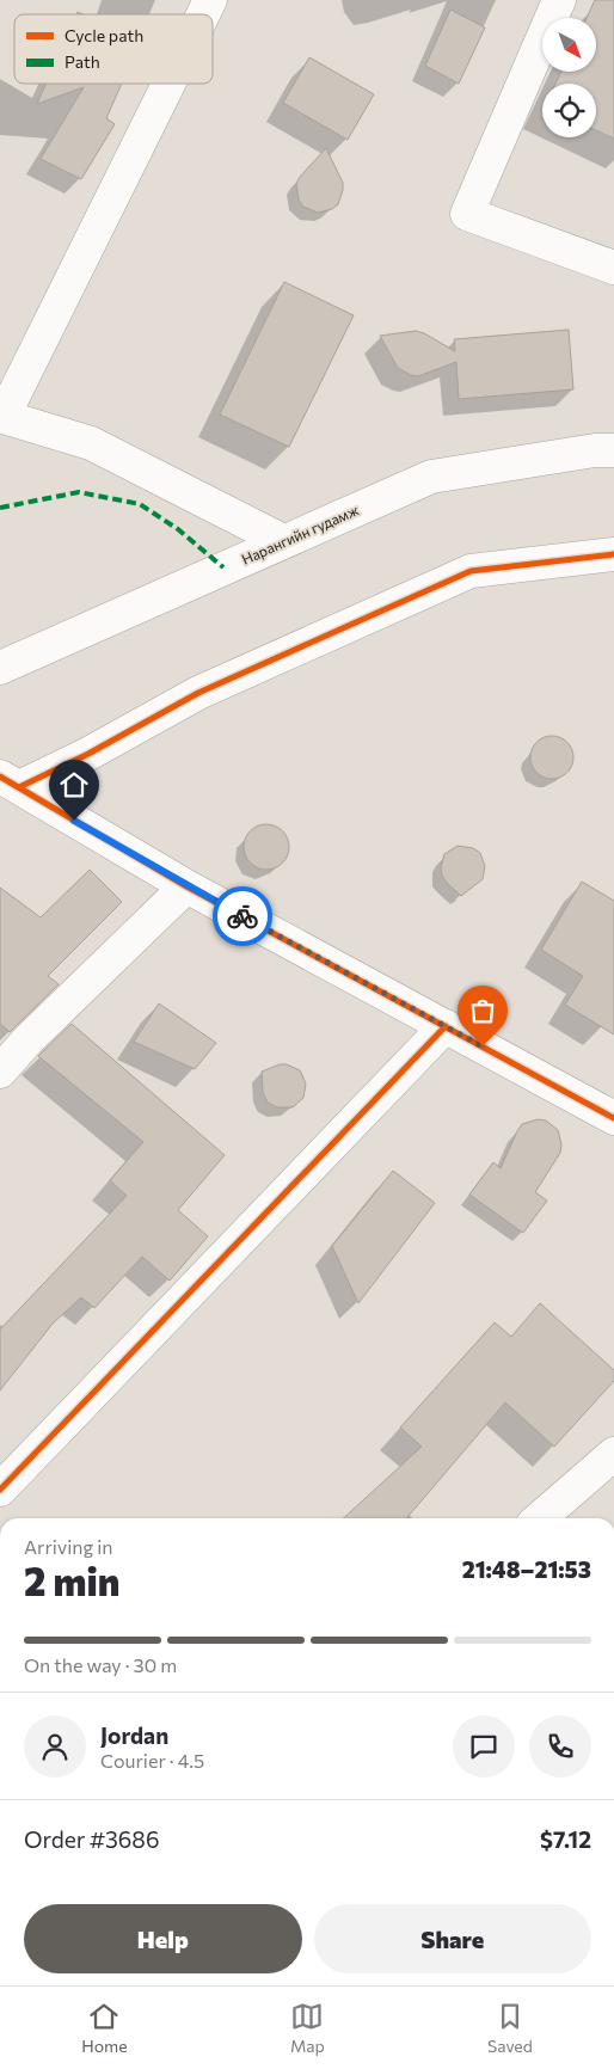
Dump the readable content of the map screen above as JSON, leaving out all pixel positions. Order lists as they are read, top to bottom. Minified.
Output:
{"streets":{"street":["Нарангийн гудамж"]},"legend":["Cycle path","Path"],"north":"bottom right","page":{"heading":["2 min","Arriving in","21:48–21:53"],"panel":["Jordan","Courier · 4.5","Order #3686","$7.12"],"bar":"On the way · 30 m","buttons":["Help","Share"],"tabs":["Home","Map","Saved"]}}
